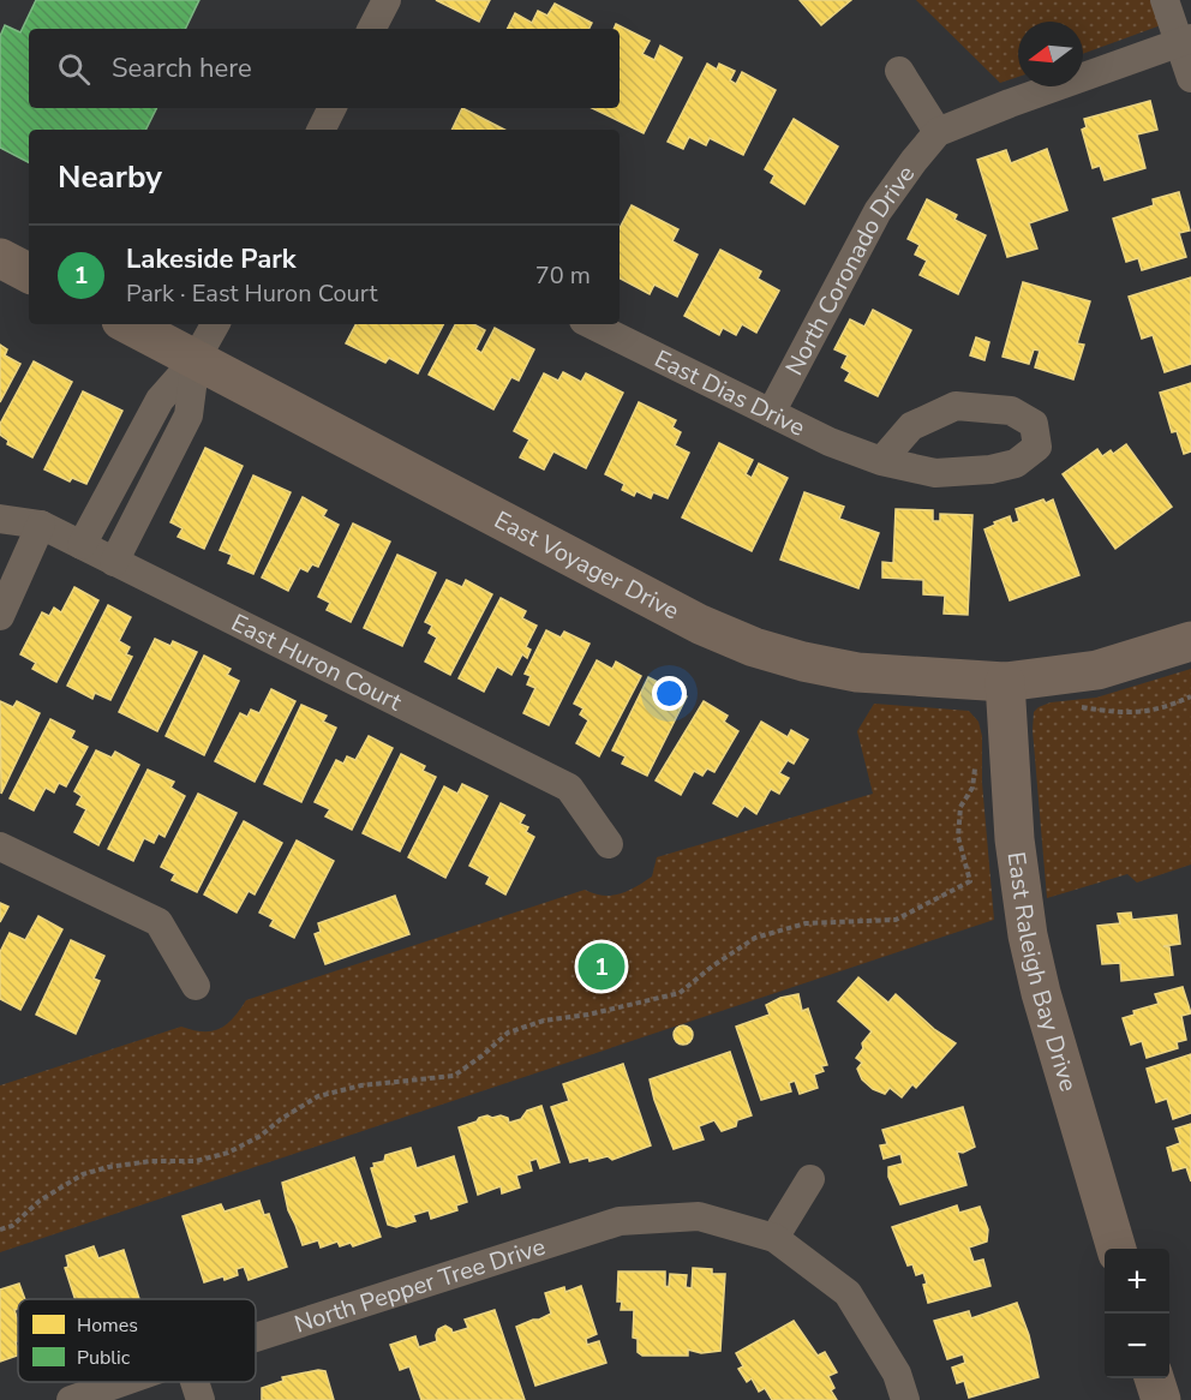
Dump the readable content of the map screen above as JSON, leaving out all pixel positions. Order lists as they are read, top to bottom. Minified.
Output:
{"streets":{"street":["North Coronado Drive","East Dias Drive","East Voyager Drive","East Huron Court","East Raleigh Bay Drive","North Pepper Tree Drive"]},"crossings":[["North Coronado Drive","East Dias Drive"],["East Voyager Drive","East Raleigh Bay Drive"]],"legend":["Homes","Public"],"north":"left","page":{"search":"Search here","heading":"Nearby","list":[{"mark":"1","name":"Lakeside Park","note":"Park · East Huron Court","value":"70 m"}],"pins":"1","map_buttons":["+","−"]}}
